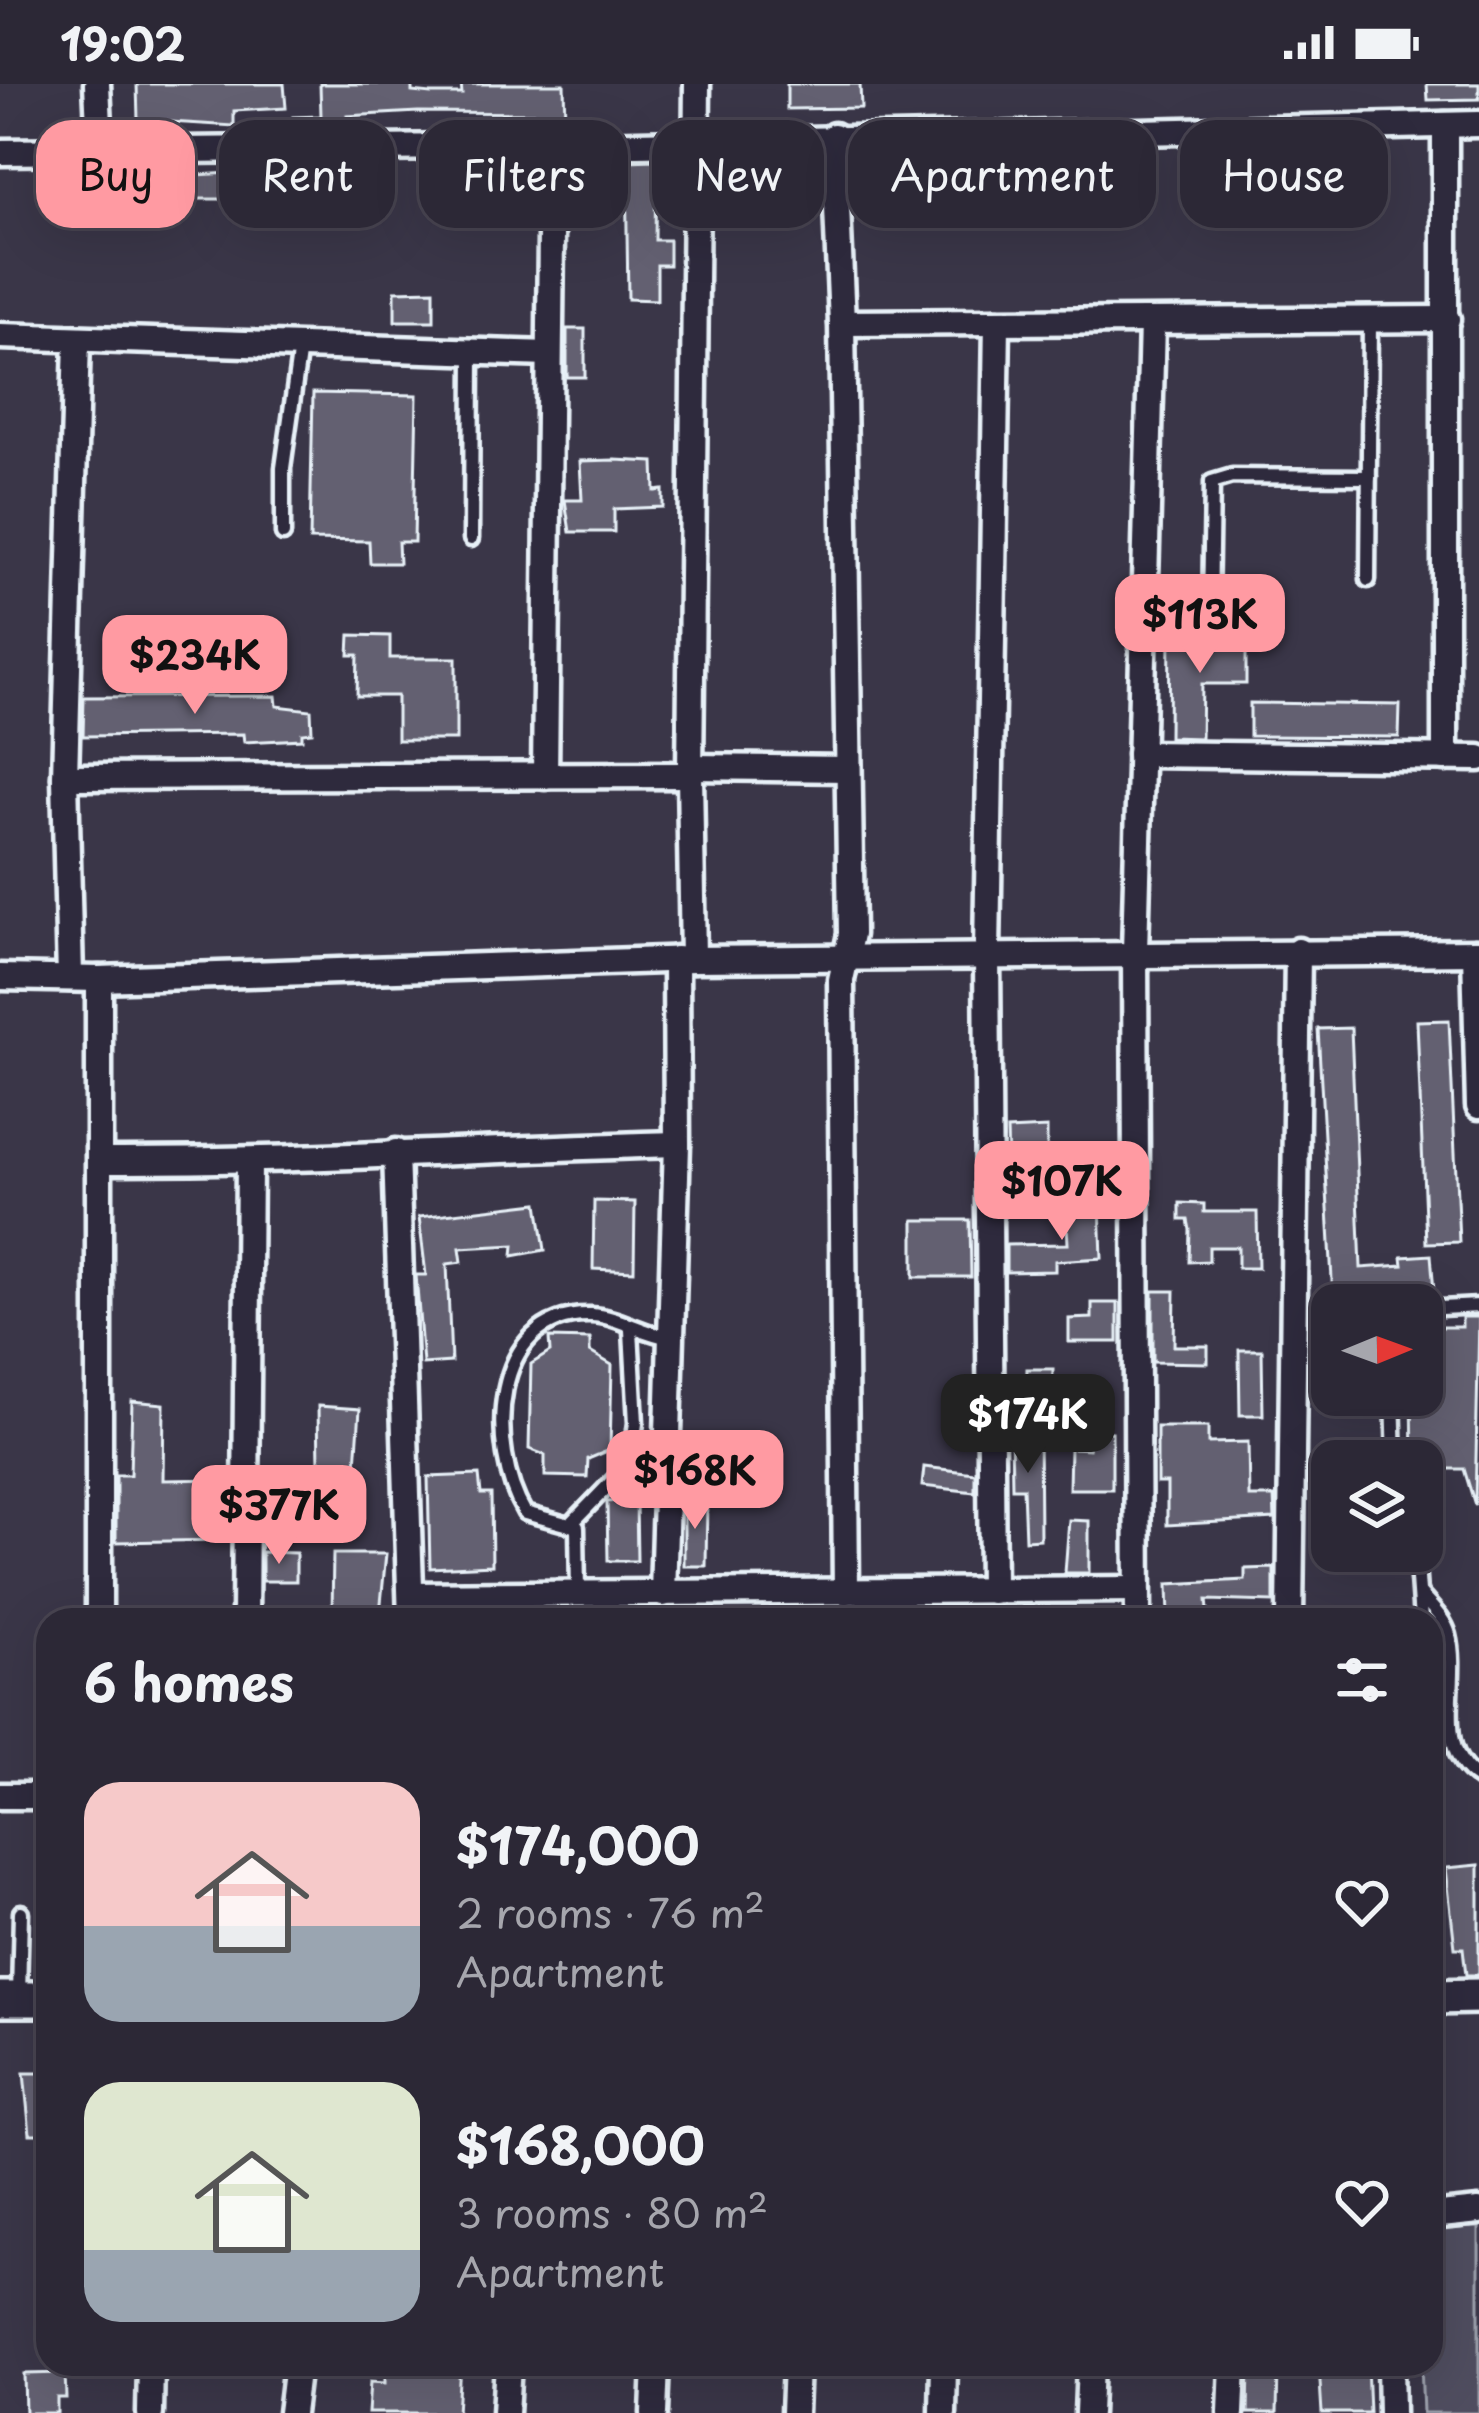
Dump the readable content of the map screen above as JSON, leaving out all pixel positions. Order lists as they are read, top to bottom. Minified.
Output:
{"north":"right","page":{"status":"19:02","chip":["Buy","Rent","Filters","New","Apartment","House"],"price":["$113K","$234K","$107K","$174K","$168K","$377K"],"heading":"6 homes","list":[{"name":"$174,000","note":"2 rooms · 76 m² · Apartment"},{"name":"$168,000","note":"3 rooms · 80 m² · Apartment"}]}}
